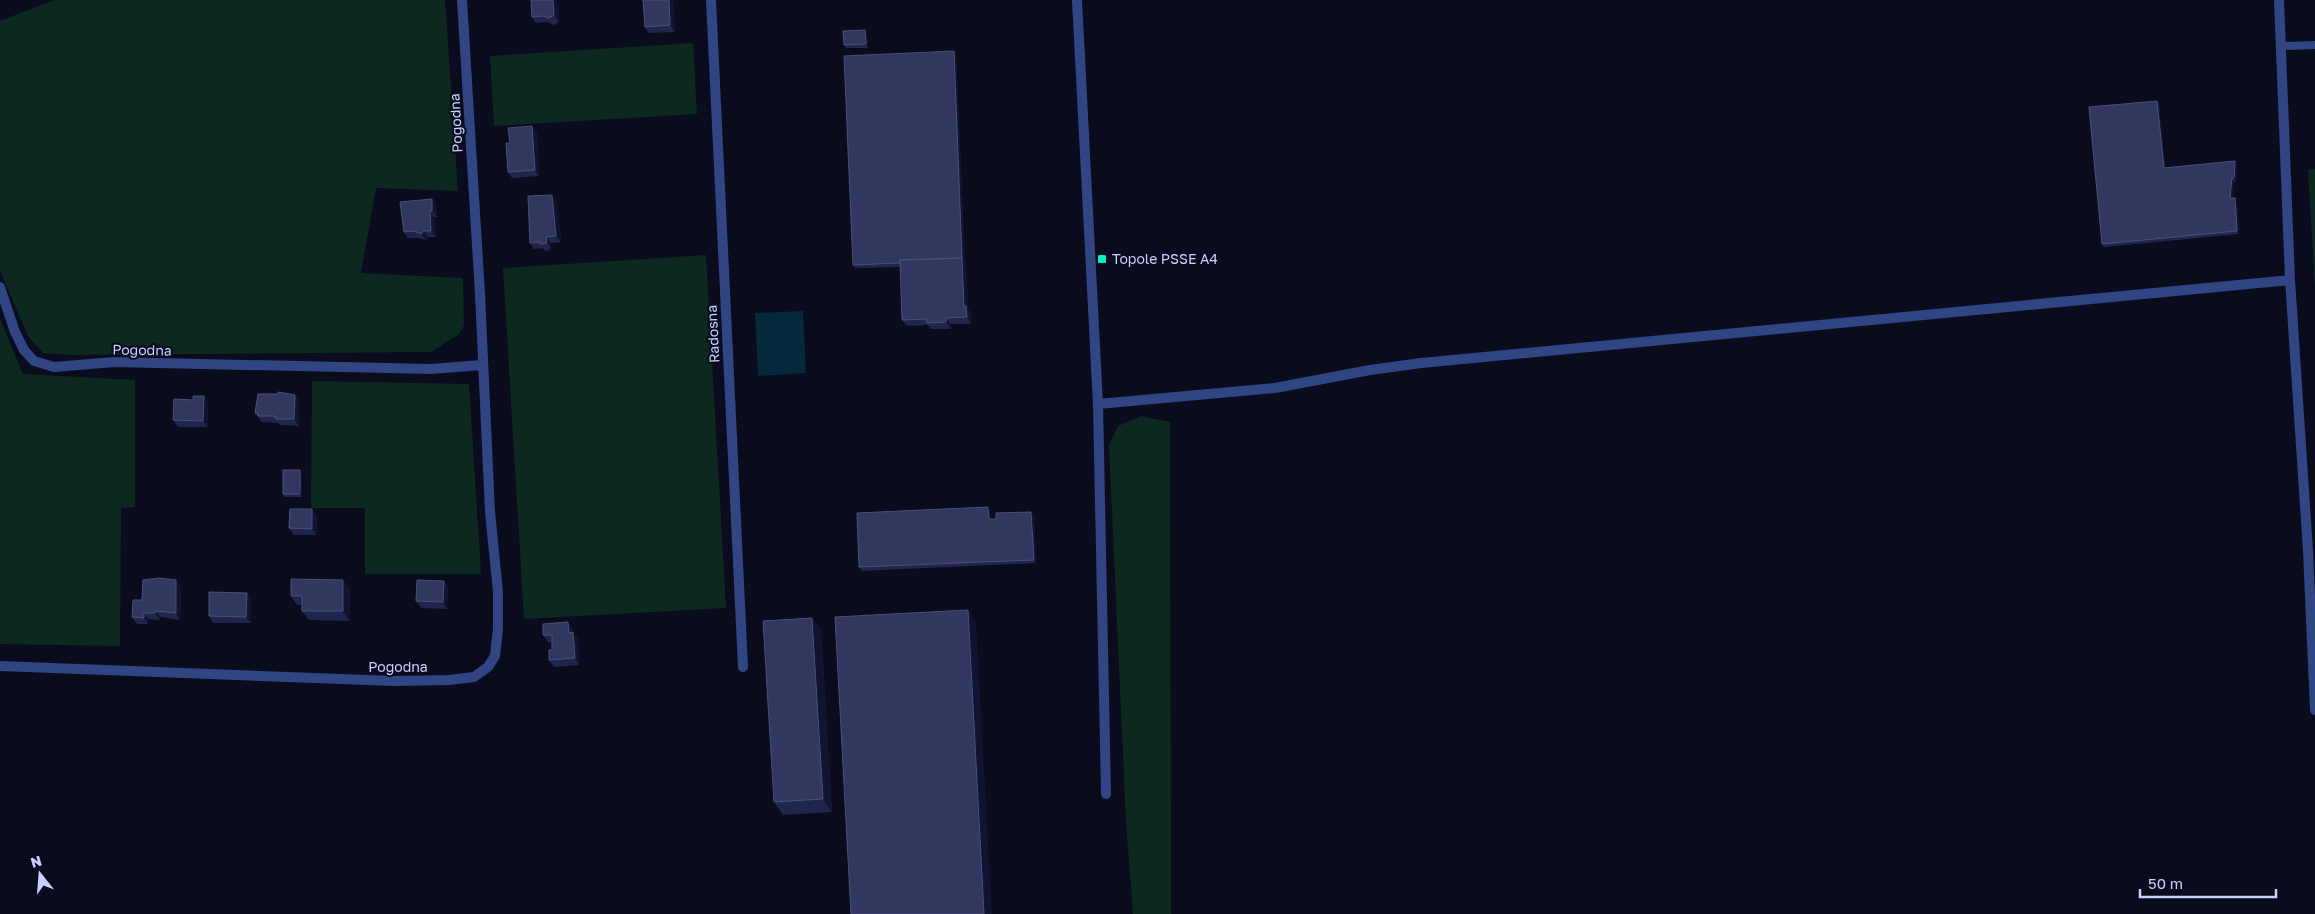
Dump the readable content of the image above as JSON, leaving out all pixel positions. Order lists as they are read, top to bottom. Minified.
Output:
{"streets":{"street":["Pogodna","Radosna"]},"places":{"transit":["Topole PSSE A4"]},"scale_bar":"50 m","north":"top"}
